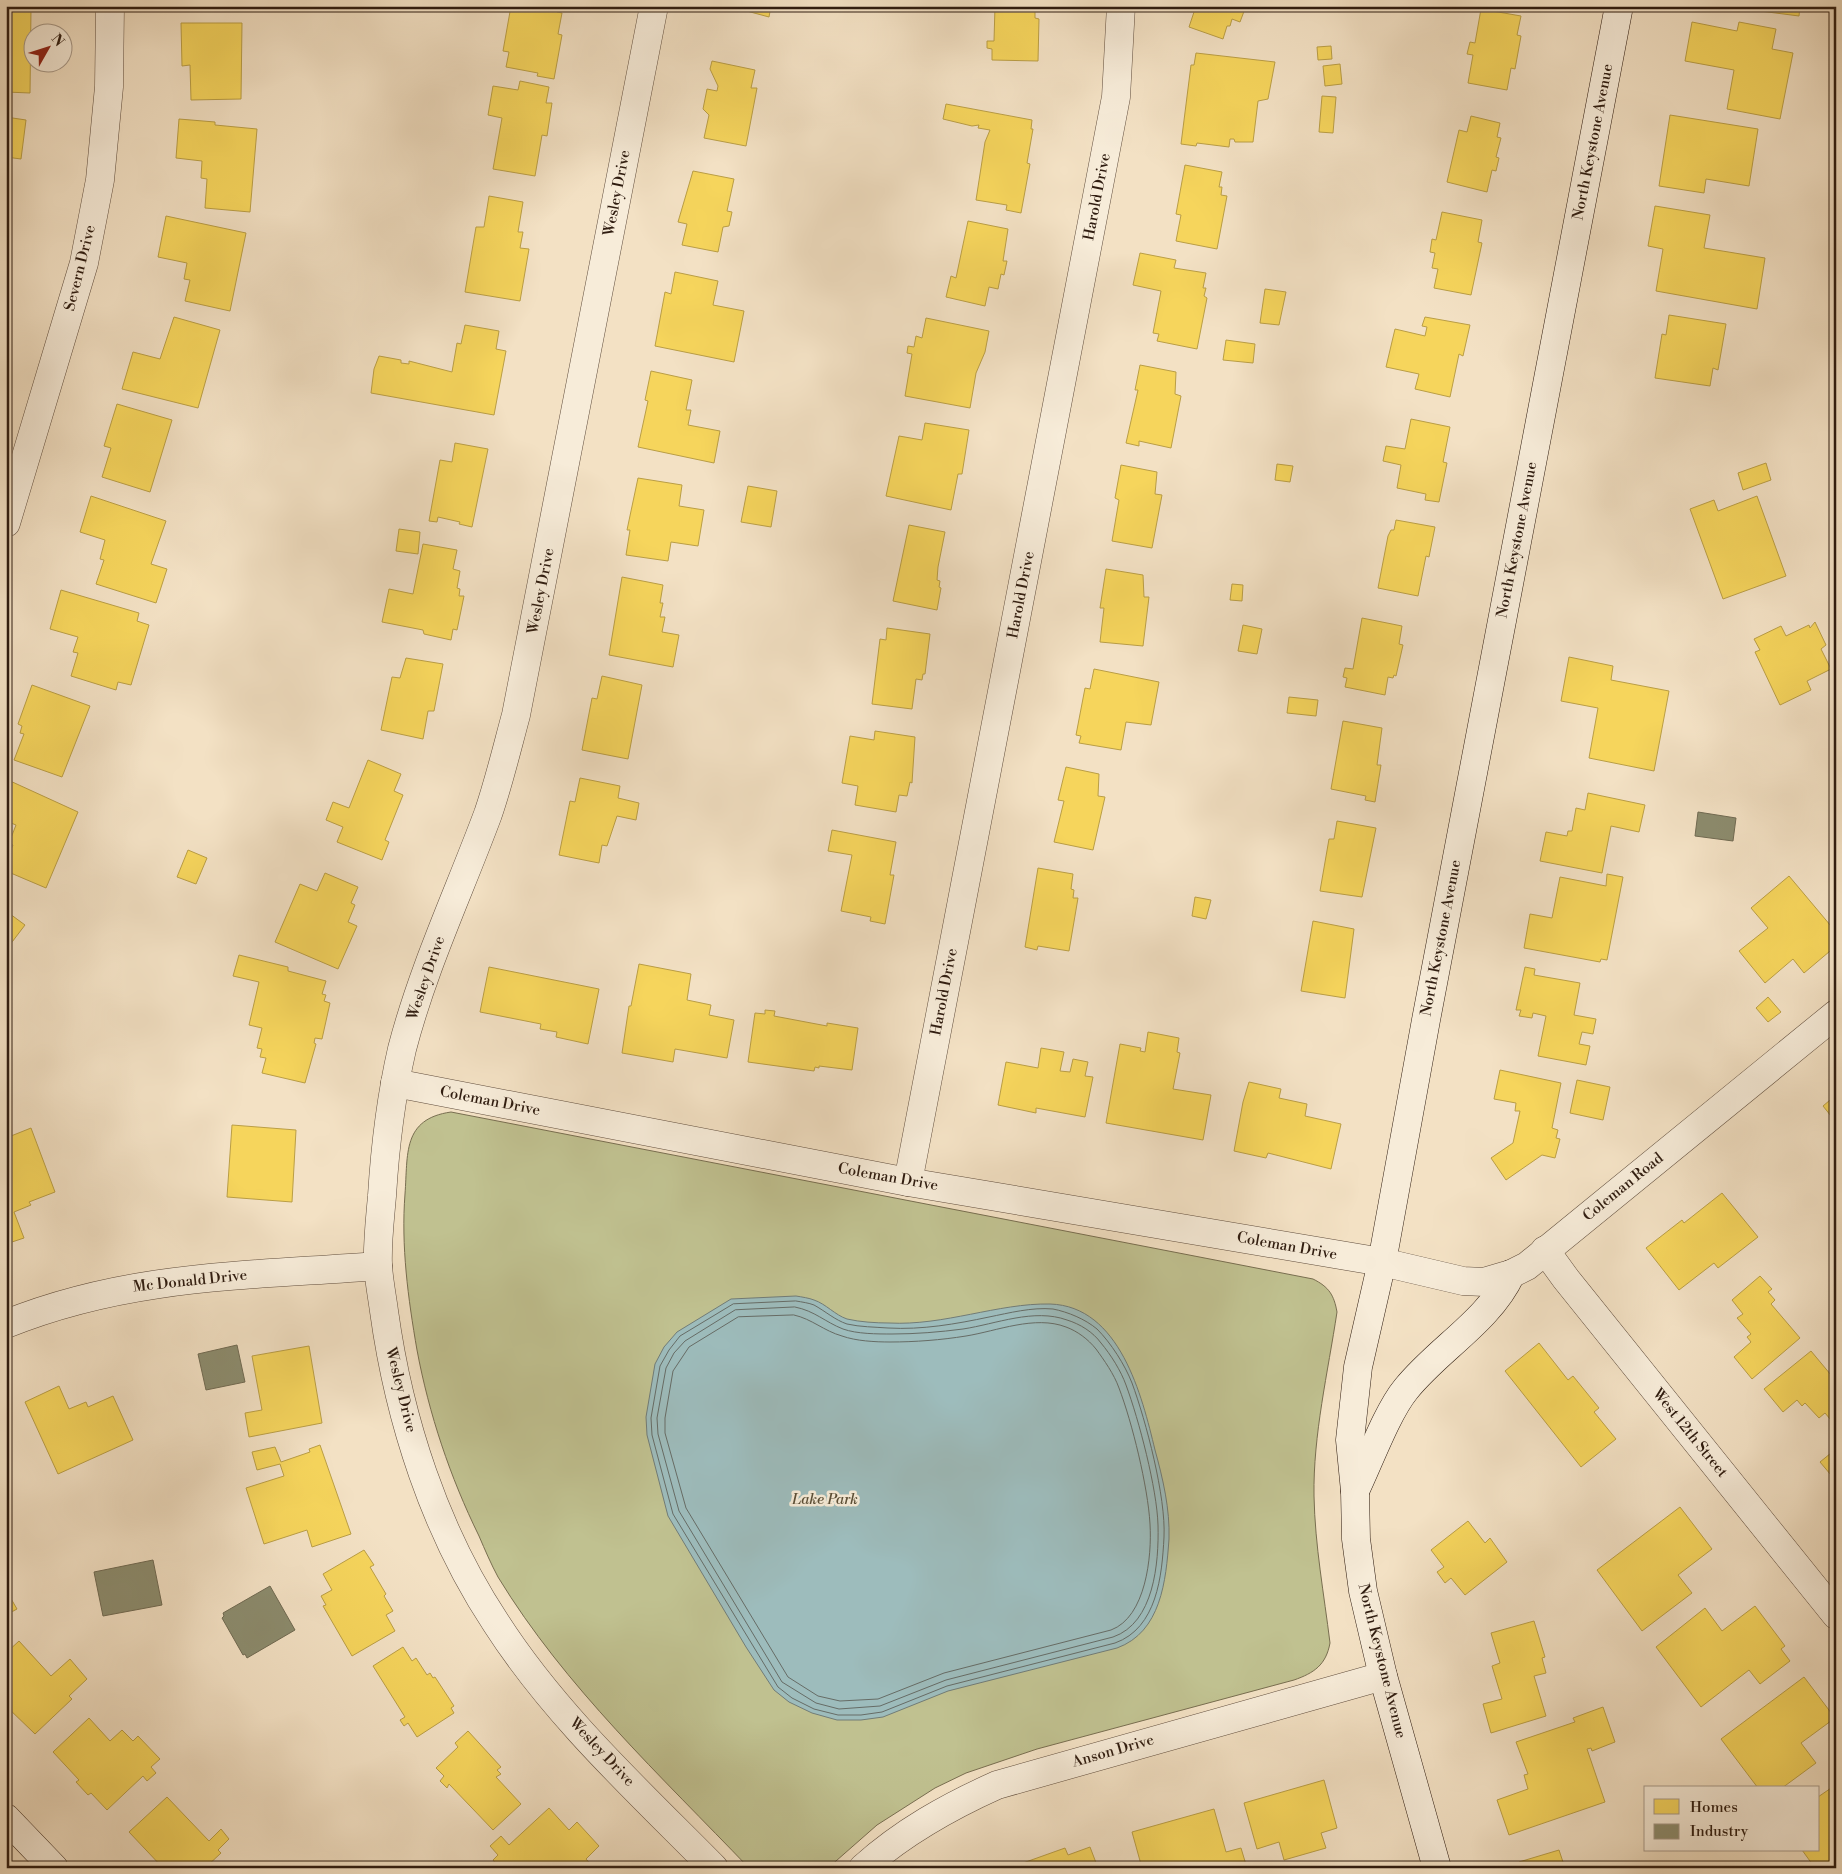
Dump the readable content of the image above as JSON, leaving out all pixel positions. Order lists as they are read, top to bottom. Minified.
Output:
{"streets":{"street":["North Keystone Avenue","Wesley Drive","Harold Drive","Severn Drive","Coleman Drive","Coleman Road","Mc Donald Drive","West 12th Street","Anson Drive"]},"crossings":[["North Keystone Avenue","Coleman Drive"],["North Keystone Avenue","Coleman Road"],["North Keystone Avenue","Anson Drive"],["Wesley Drive","Coleman Drive"],["Wesley Drive","Mc Donald Drive"],["Harold Drive","Coleman Drive"],["Coleman Drive","Coleman Road"],["Coleman Road","West 12th Street"]],"parks":["Lake Park"],"legend":["Homes","Industry"],"north":"top right"}
